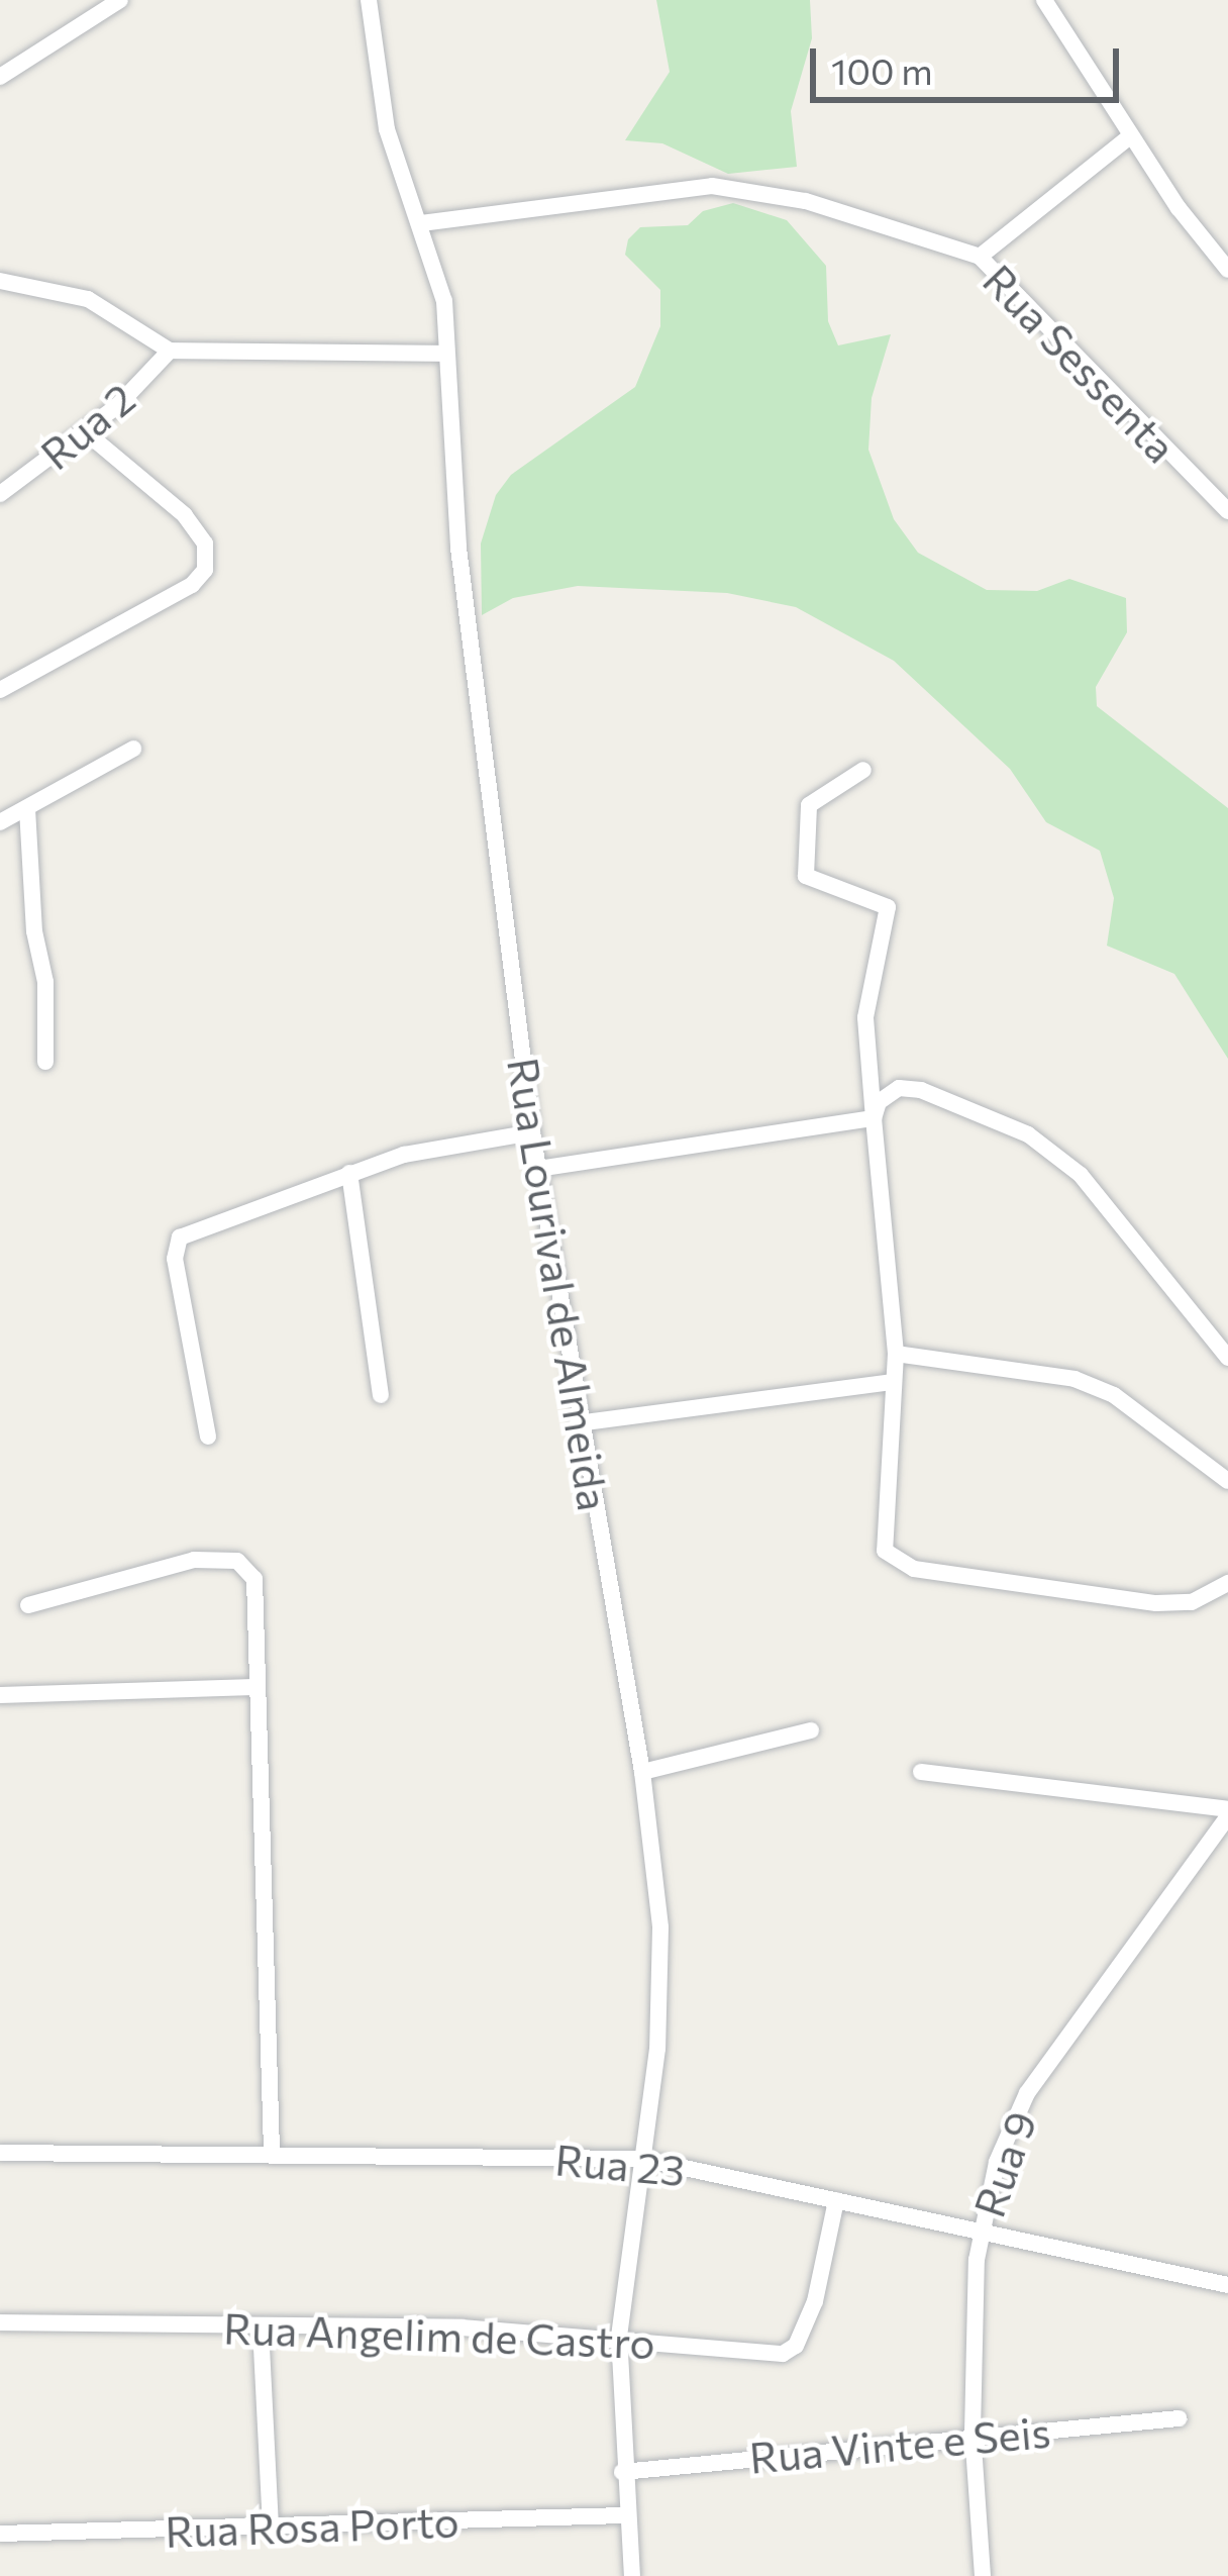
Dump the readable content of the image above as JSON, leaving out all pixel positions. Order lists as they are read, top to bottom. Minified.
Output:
{"streets":{"street":["Rua Sessenta","Rua 2","Rua Lourival de Almeida","Rua 23","Rua 9","Rua Angelim de Castro","Rua Vinte e Seis","Rua Rosa Porto"]},"crossings":[["Rua Sessenta","Rua Lourival de Almeida"],["Rua Lourival de Almeida","Rua 23"],["Rua Lourival de Almeida","Rua Angelim de Castro"],["Rua Lourival de Almeida","Rua Vinte e Seis"],["Rua Lourival de Almeida","Rua Rosa Porto"],["Rua 23","Rua 9"],["Rua 23","Rua Angelim de Castro"],["Rua 9","Rua Vinte e Seis"]],"scale_bar":"100 m"}
